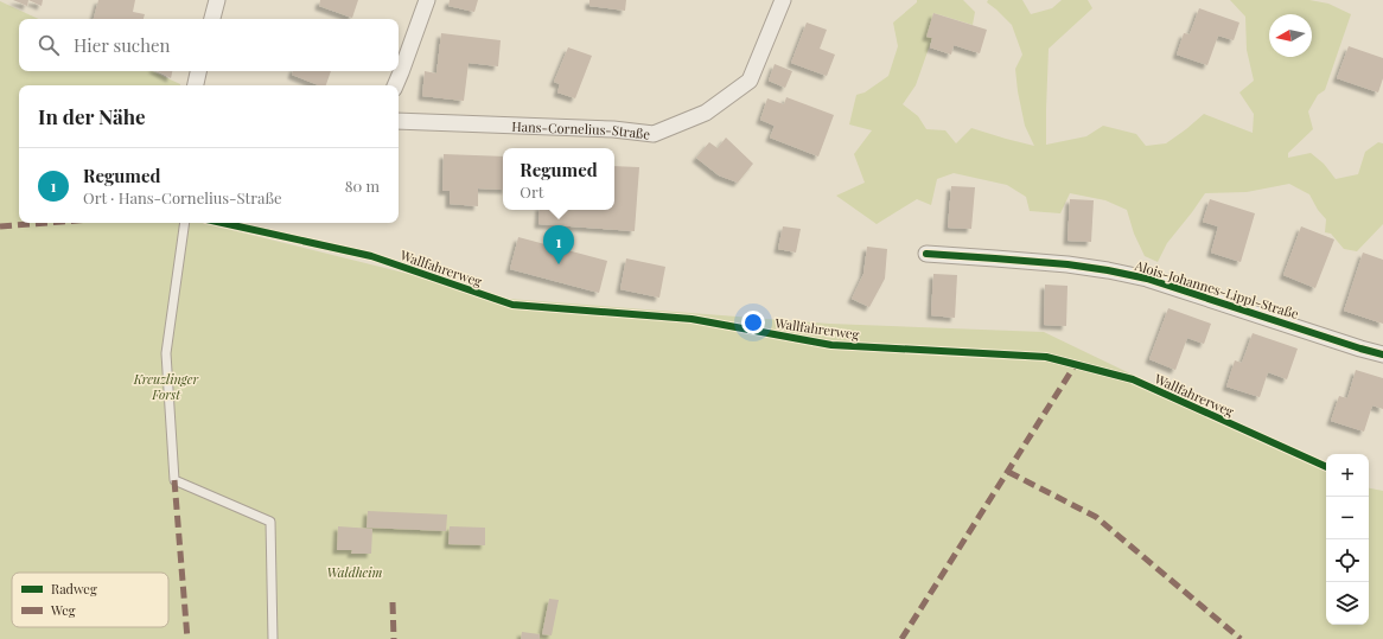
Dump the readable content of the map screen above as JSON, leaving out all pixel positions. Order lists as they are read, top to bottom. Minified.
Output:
{"streets":{"street":["Hans-Cornelius-Straße","Alois-Johannes-Lippl-Straße"],"cycle path":["Wallfahrerweg"]},"parks":["Kreuzlinger Forst","Waldheim"],"legend":["Radweg","Weg"],"north":"left","page":{"search":"Hier suchen","heading":"In der Nähe","list":[{"mark":"1","name":"Regumed","note":"Ort · Hans-Cornelius-Straße","value":"80 m"}],"popup":["Regumed","Ort"],"pins":"1","map_buttons":["+","−"]}}
